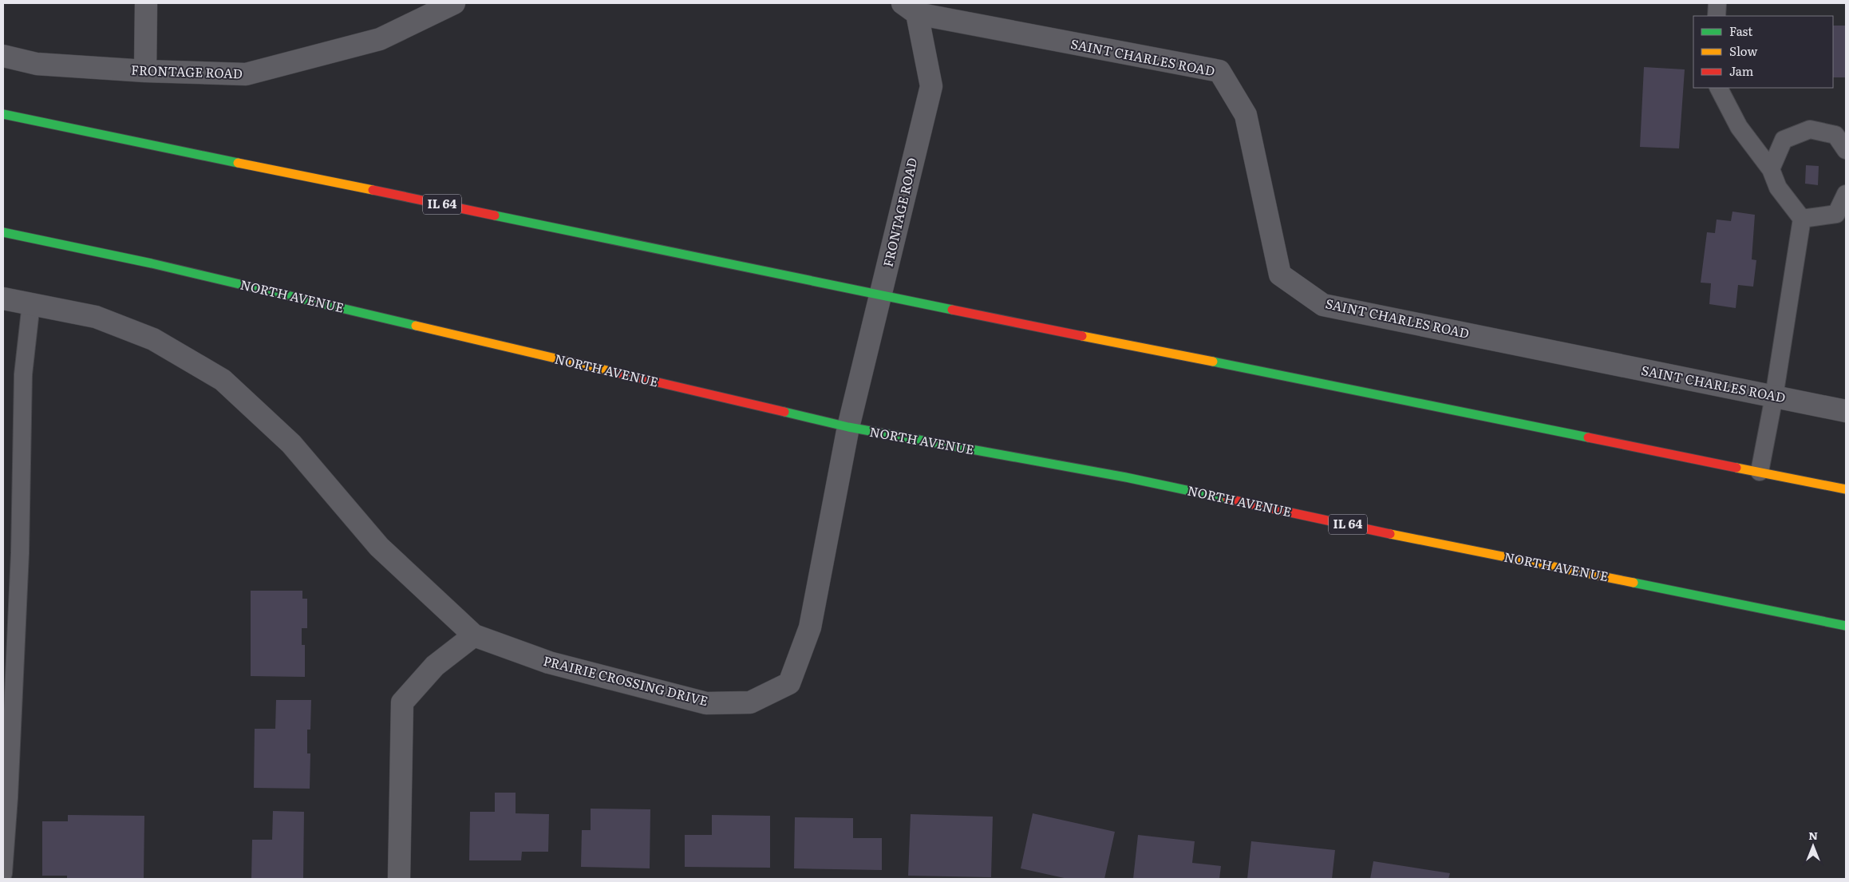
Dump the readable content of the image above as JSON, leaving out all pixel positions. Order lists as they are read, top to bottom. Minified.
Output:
{"streets":{"main road":["IL 64","NORTH AVENUE"],"street":["SAINT CHARLES ROAD","FRONTAGE ROAD","PRAIRIE CROSSING DRIVE"]},"crossings":[["SAINT CHARLES ROAD","FRONTAGE ROAD"],["FRONTAGE ROAD","IL 64"],["FRONTAGE ROAD","NORTH AVENUE"],["FRONTAGE ROAD","PRAIRIE CROSSING DRIVE"],["NORTH AVENUE","PRAIRIE CROSSING DRIVE"]],"legend":["Fast","Slow","Jam"],"north":"top"}
